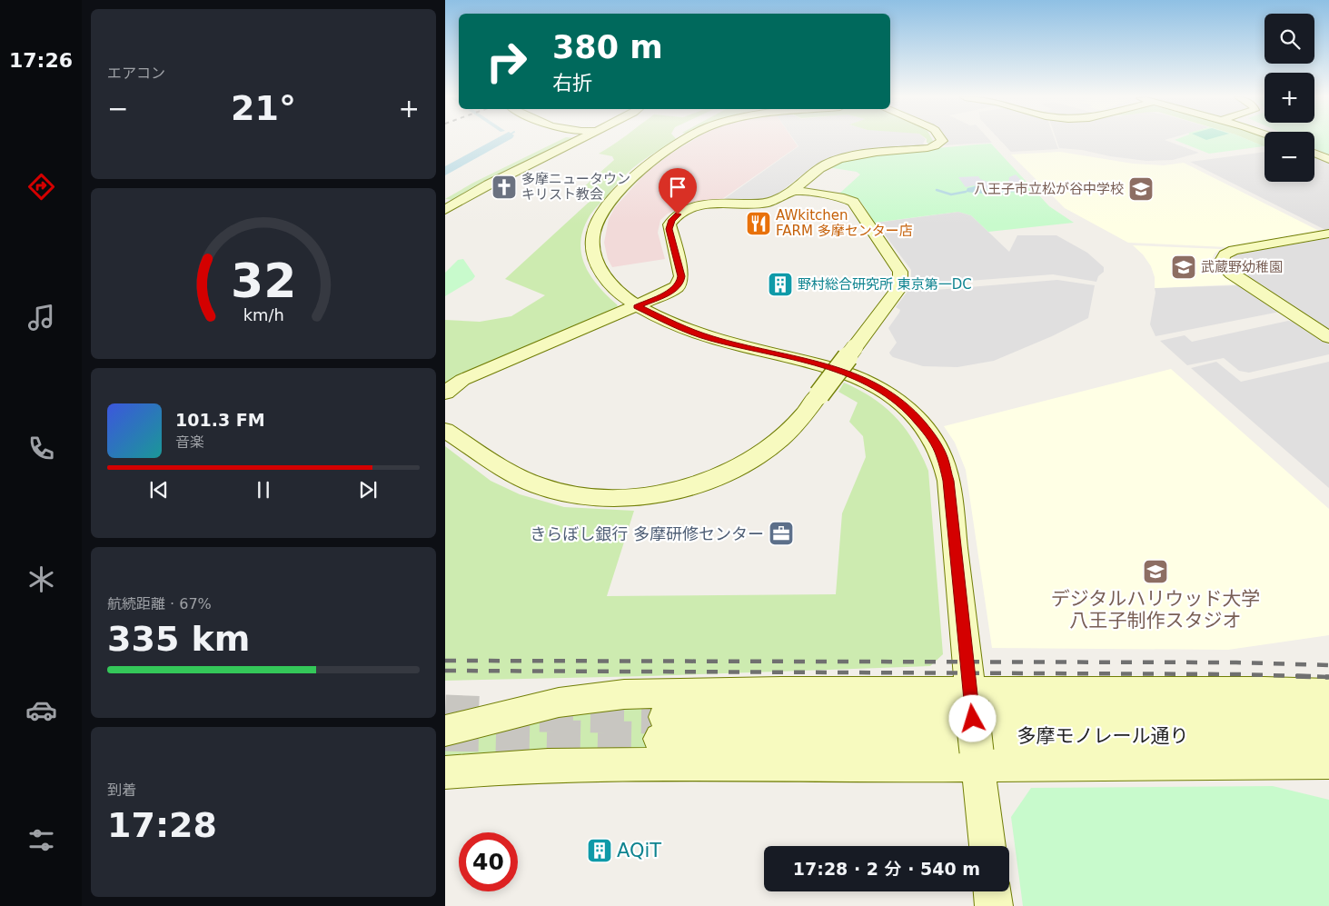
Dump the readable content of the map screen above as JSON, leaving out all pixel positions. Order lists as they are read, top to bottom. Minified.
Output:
{"streets":{"street":["多摩モノレール通り"]},"places":{"church":["多摩ニュータウン キリスト教会"],"school or university":["八王子市立松が谷中学校","武蔵野幼稚園","デジタルハリウッド大学 八王子制作スタジオ"],"restaurant":["AWkitchen FARM 多摩センター店"],"building":["野村総合研究所 東京第一DC","AQiT"],"office":["きらぼし銀行 多摩研修センター"]},"page":{"tabs":"17:26","tile":["エアコン",["航続距離 · 67%","335 km"],["到着","17:28"]],"map_buttons":["+","−"],"turn":["380 m","右折"],"heat":["−","21°","+"],"song":["101.3 FM","音楽"],"limit":"40","trip":"17:28 · 2 分 · 540 m","gauge":["32","km/h"]}}
